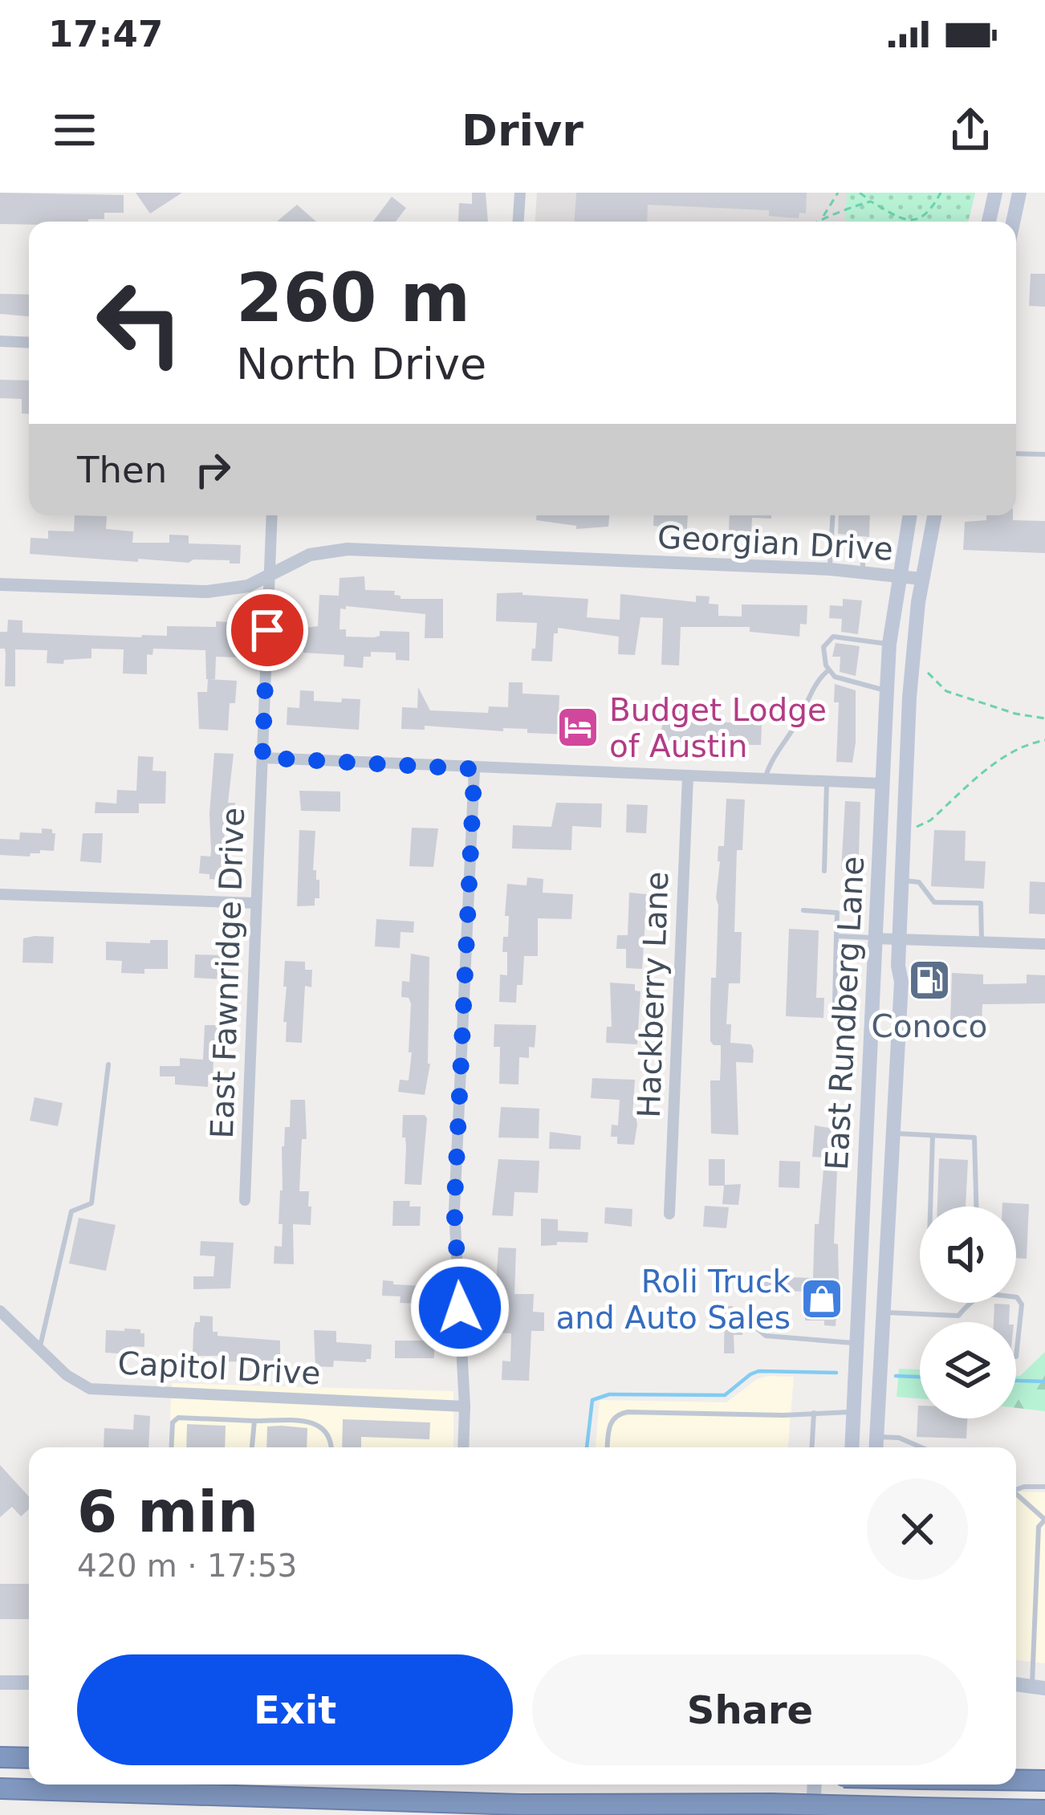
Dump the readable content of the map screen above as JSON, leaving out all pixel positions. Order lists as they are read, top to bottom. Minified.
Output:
{"streets":{"main road":["East Rundberg Lane"],"street":["Georgian Drive","East Fawnridge Drive","Hackberry Lane","Capitol Drive"]},"crossings":[["Georgian Drive","East Fawnridge Drive"],["Georgian Drive","East Rundberg Lane"]],"places":{"hotel":["Budget Lodge of Austin"],"fuel station":["Conoco"],"shop":["Roli Truck and Auto Sales"]},"page":{"status":"17:47","header":"Drivr","turn":["260 m","North Drive"],"then":"Then","heading":["6 min","420 m · 17:53"],"buttons":["Exit","Share"]}}
